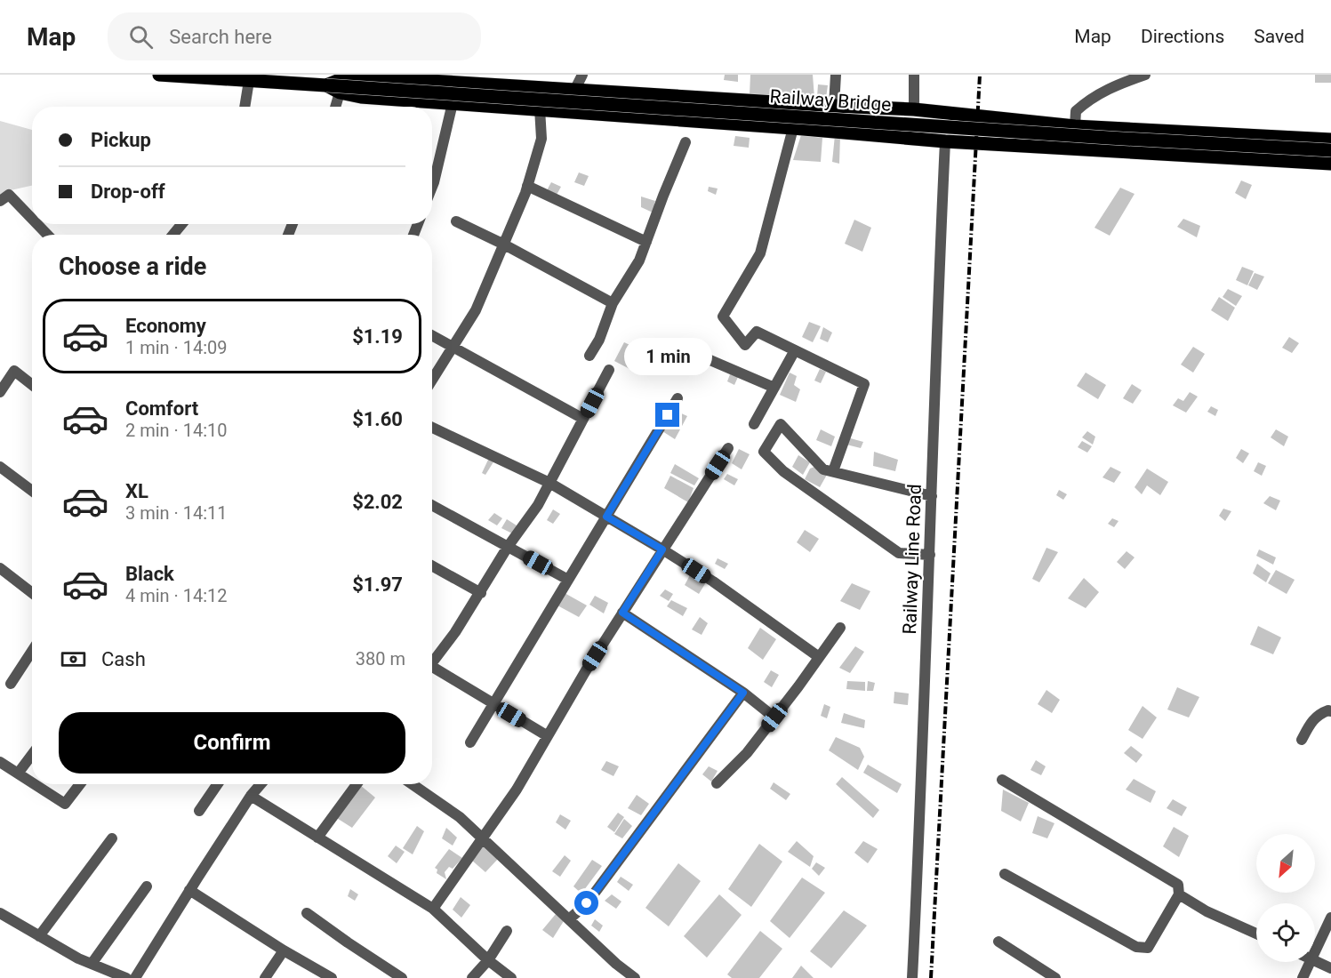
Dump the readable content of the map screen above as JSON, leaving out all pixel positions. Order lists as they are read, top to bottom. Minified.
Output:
{"streets":{"main road":["Railway Bridge"],"street":["Railway Line Road"]},"north":"bottom left","page":{"header":"Map","search":"Search here","nav":["Map","Directions","Saved"],"banner":["Pickup","Drop-off"],"heading":"Choose a ride","list":[{"name":"Economy","note":"1 min · 14:09","value":"$1.19"},{"name":"Comfort","note":"2 min · 14:10","value":"$1.60"},{"name":"XL","note":"3 min · 14:11","value":"$2.02"},{"name":"Black","note":"4 min · 14:12","value":"$1.97"}],"bubble":"1 min","pay":["Cash","380 m"],"buttons":"Confirm"}}
